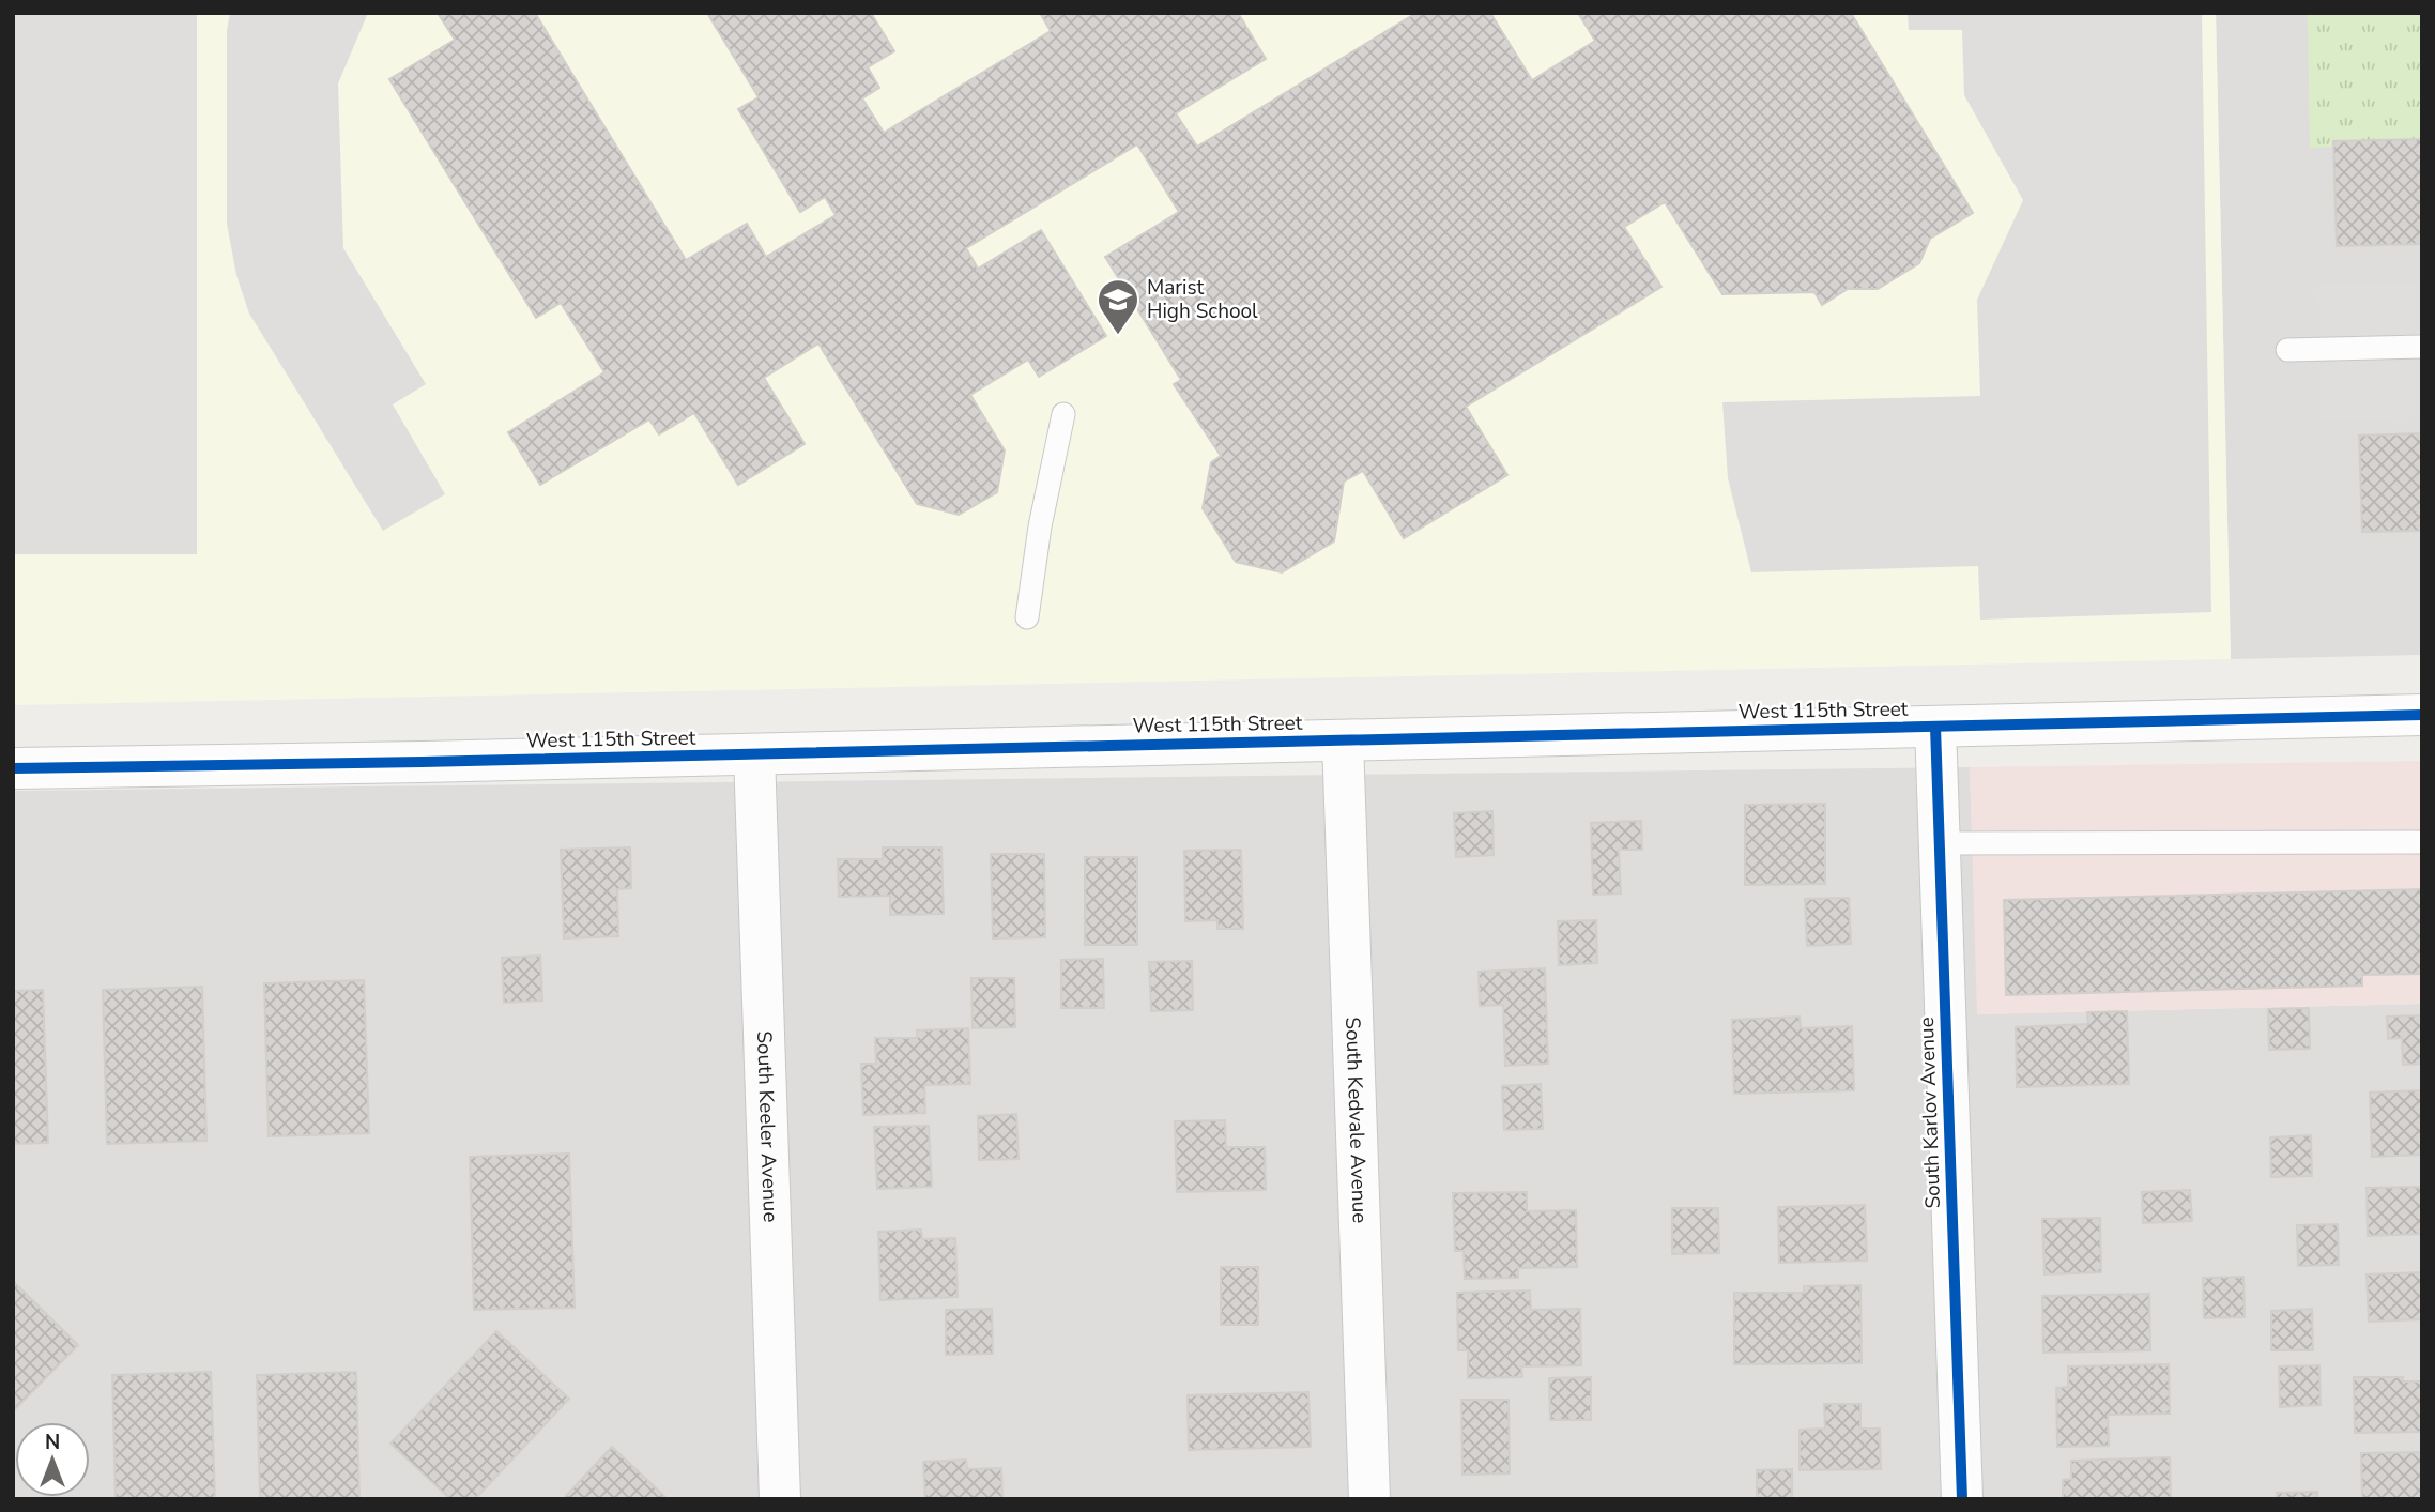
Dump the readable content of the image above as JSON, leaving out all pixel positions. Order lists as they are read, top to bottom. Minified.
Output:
{"streets":{"street":["West 115th Street","South Karlov Avenue","South Kedvale Avenue","South Keeler Avenue"]},"crossings":[["West 115th Street","South Karlov Avenue"],["West 115th Street","South Kedvale Avenue"],["West 115th Street","South Keeler Avenue"]],"places":{"school or university":["Marist High School"]},"north":"top"}
